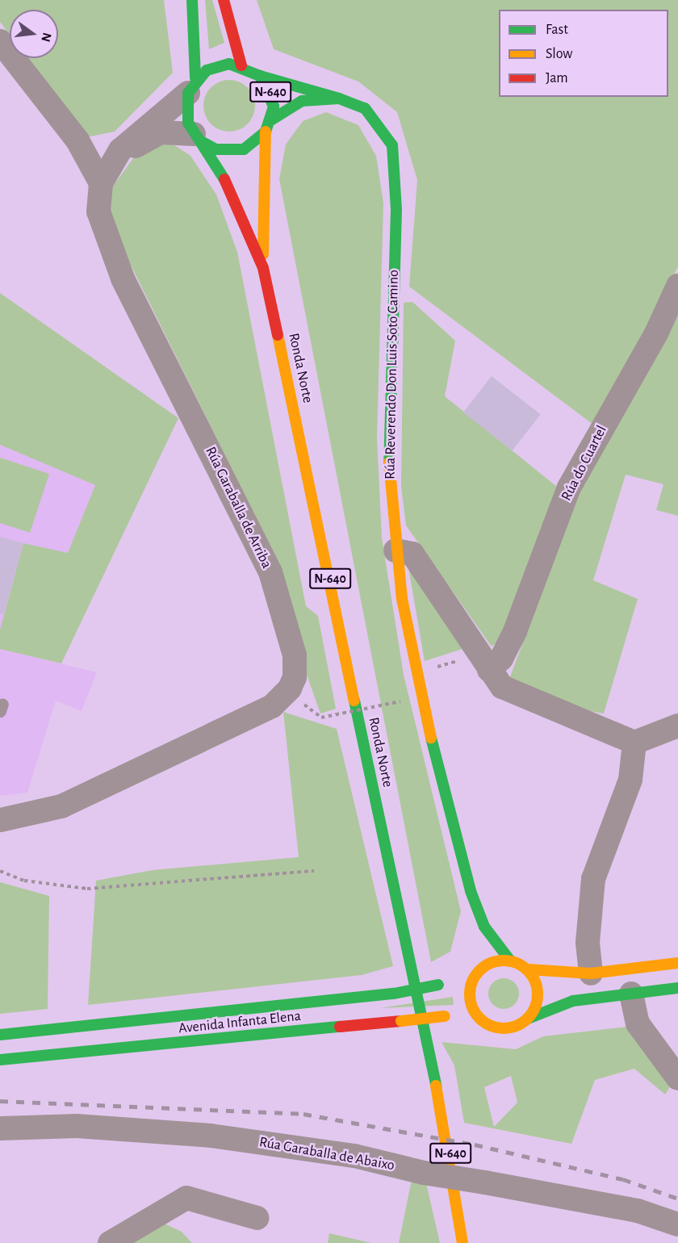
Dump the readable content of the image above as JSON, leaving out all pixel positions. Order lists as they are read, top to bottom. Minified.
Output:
{"streets":{"main road":["N-640","Ronda Norte","Rúa Reverendo Don Luis Soto Camino","Avenida Infanta Elena"],"street":["Rúa do Cuartel","Rúa Garaballa de Arriba","Rúa Garaballa de Abaixo"]},"crossings":[["N-640","Ronda Norte"],["N-640","Rúa Reverendo Don Luis Soto Camino"],["N-640","Rúa Garaballa de Arriba"],["Ronda Norte","Rúa Reverendo Don Luis Soto Camino"],["Ronda Norte","Rúa Garaballa de Arriba"],["Rúa Reverendo Don Luis Soto Camino","Rúa Garaballa de Arriba"]],"legend":["Fast","Slow","Jam"],"north":"right"}
